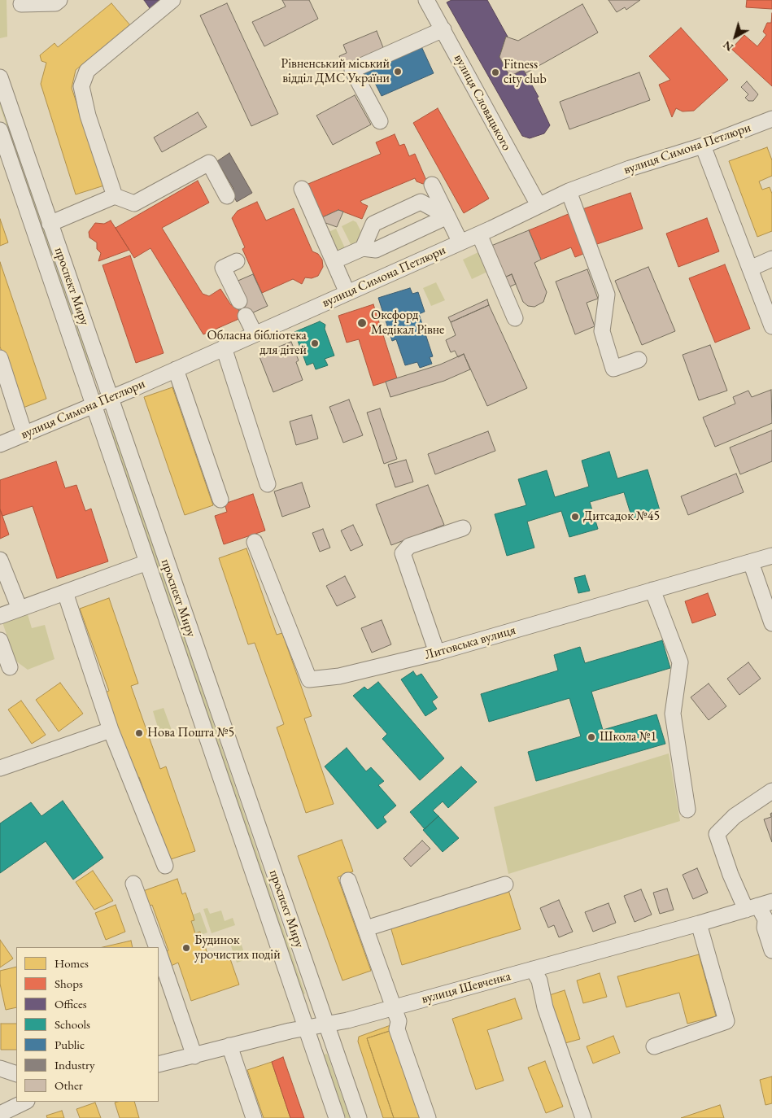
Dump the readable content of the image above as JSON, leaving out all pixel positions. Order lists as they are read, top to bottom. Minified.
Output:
{"streets":{"street":["вулиця Словацького","вулиця Симона Петлюри","проспект Миру","Литовська вулиця","вулиця Шевченка"]},"crossings":[["вулиця Словацького","вулиця Симона Петлюри"],["вулиця Симона Петлюри","проспект Миру"],["проспект Миру","вулиця Шевченка"]],"places":["Рівненський міський відділ ДМС України","Fitness city club","Оксфорд Медікал Рівне","Обласна бібліотека для дітей","Дитсадок №45","Нова Пошта №5","Школа №1","Будинок урочистих подій"],"legend":["Homes","Shops","Offices","Schools","Public","Industry","Other"],"north":"bottom left"}
